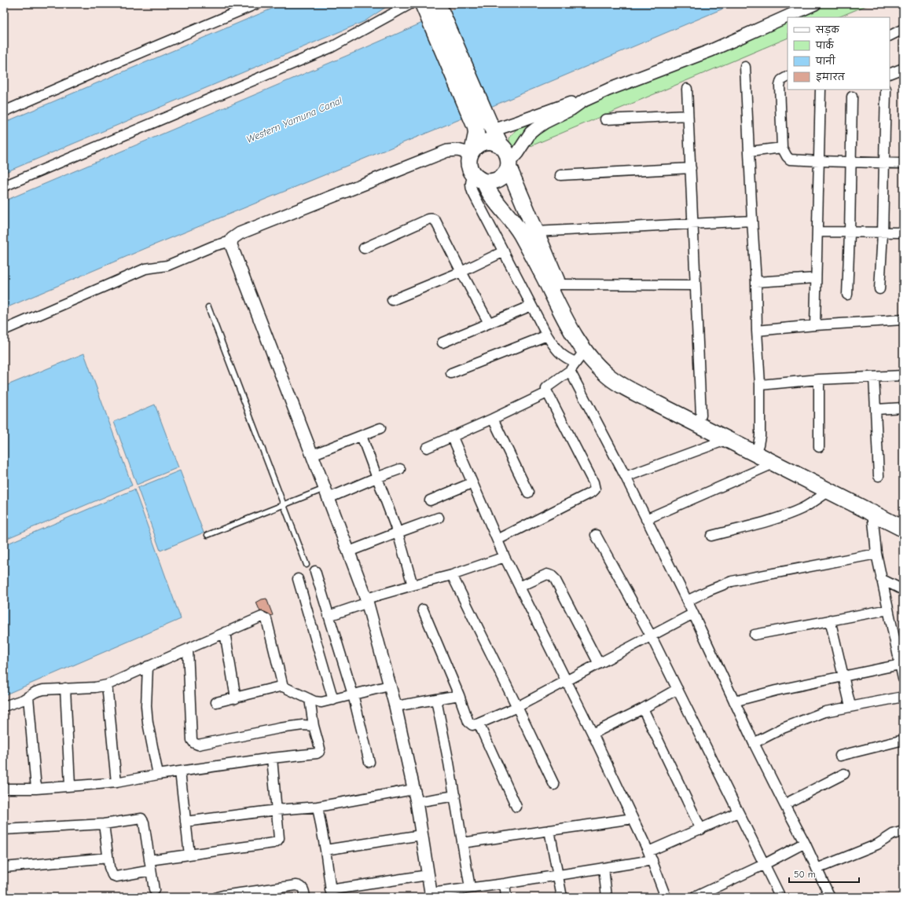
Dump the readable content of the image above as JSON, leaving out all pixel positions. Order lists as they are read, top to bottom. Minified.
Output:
{"water":["Western Yamuna Canal"],"legend":["सड़क","पार्क","पानी","इमारत"],"scale_bar":"50 m"}
